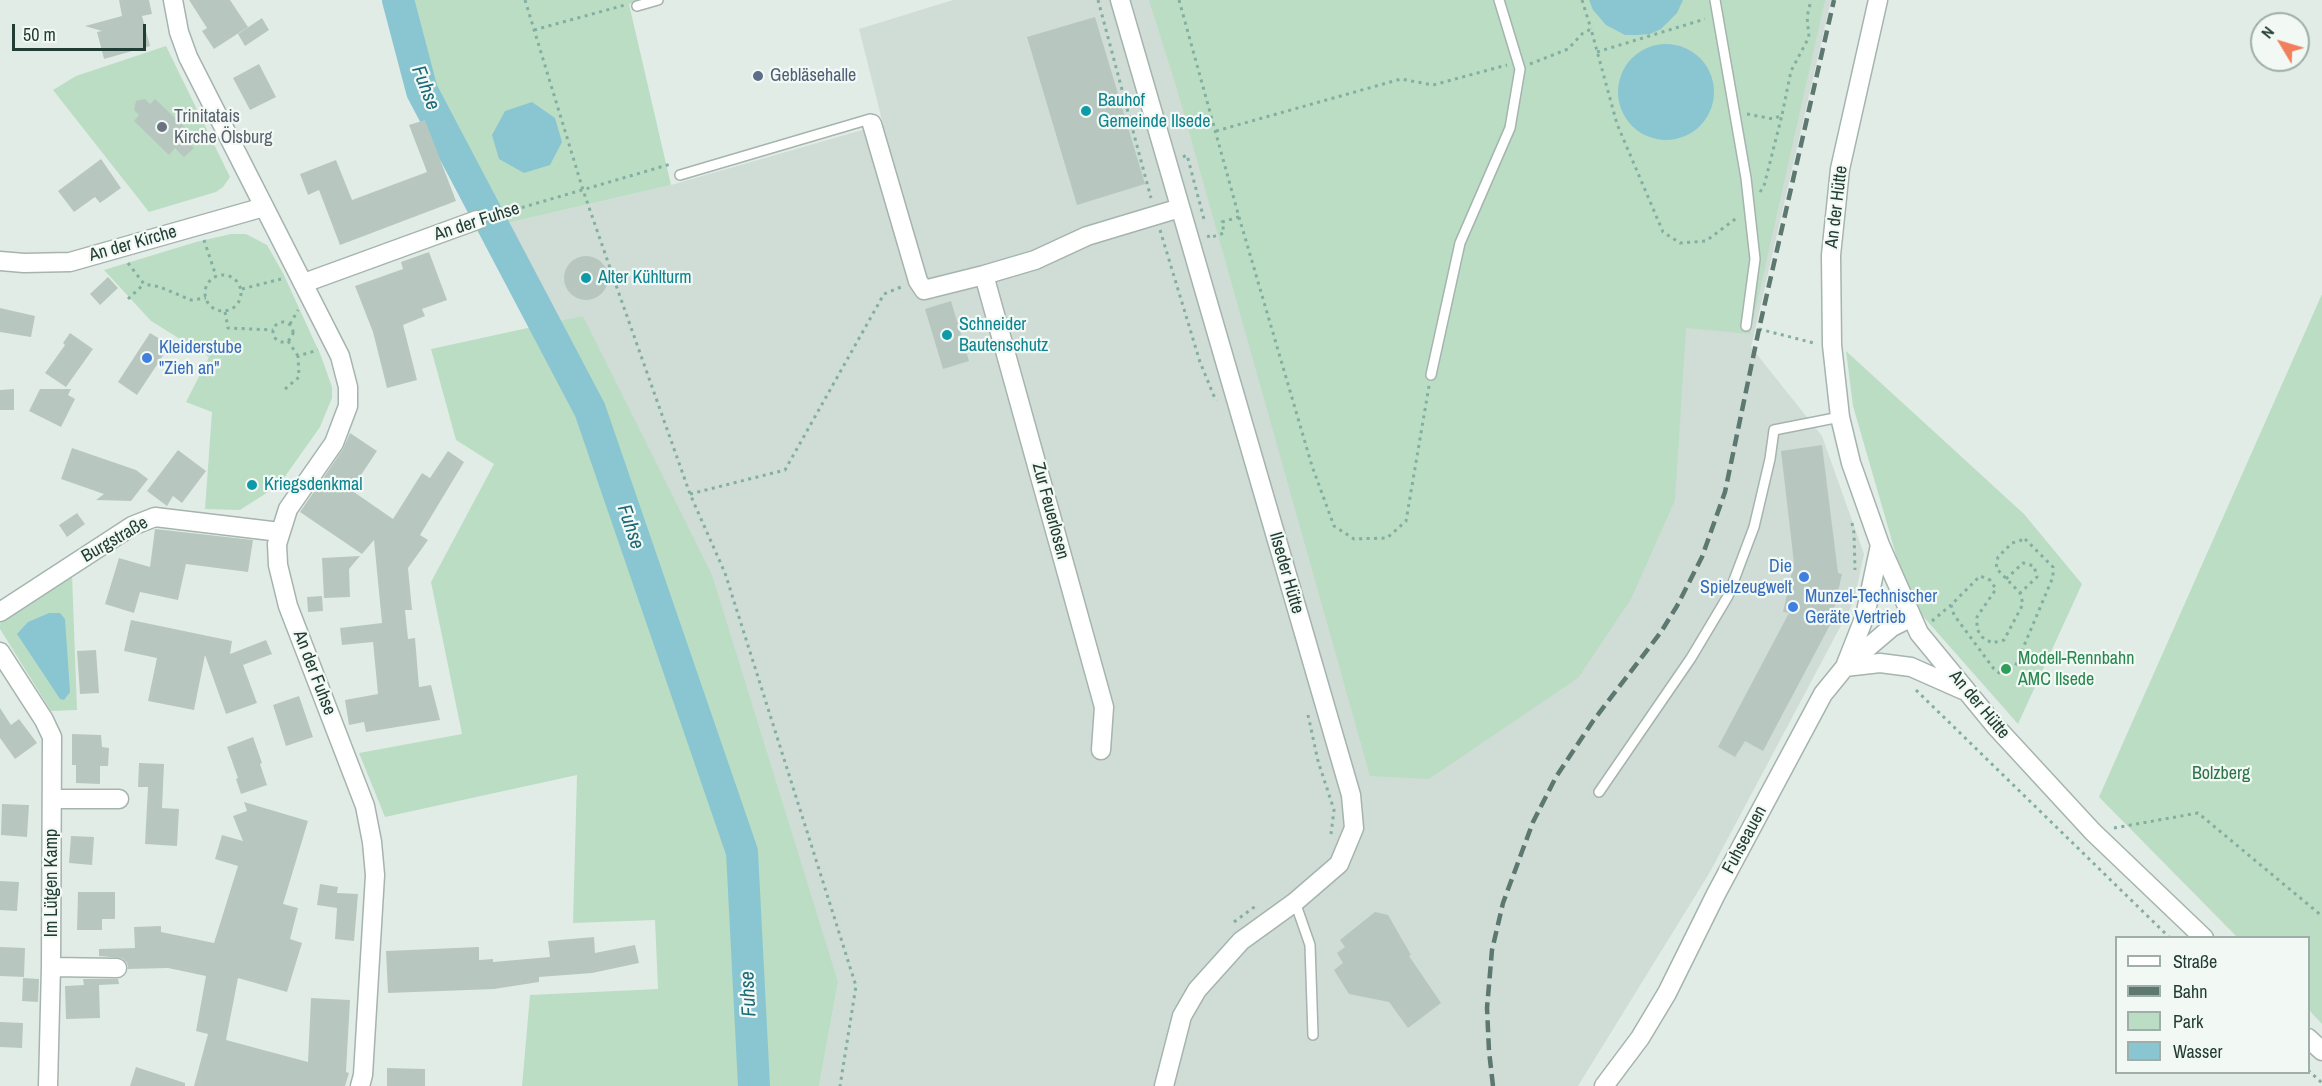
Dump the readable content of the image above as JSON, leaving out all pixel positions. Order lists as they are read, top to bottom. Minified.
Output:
{"streets":{"street":["An der Hütte","An der Fuhse","An der Kirche","Zur Feuerlosen","Burgstraße","Ilseder Hütte","Fuhseauen","Im Lütgen Kamp"]},"crossings":[["An der Hütte","Fuhseauen"],["An der Fuhse","An der Kirche"],["An der Fuhse","Burgstraße"]],"water":["Fuhse"],"parks":["Bolzberg"],"places":["Gebläsehalle","Bauhof Gemeinde Ilsede","Trinitatais Kirche Ölsburg","Alter Kühlturm","Schneider Bautenschutz","Kleiderstube \"Zieh an\"","Kriegsdenkmal","Die Spielzeugwelt","Munzel-Technischer Geräte Vertrieb","Modell-Rennbahn AMC Ilsede"],"legend":["Straße","Bahn","Park","Wasser"],"scale_bar":"50 m","north":"top left"}
